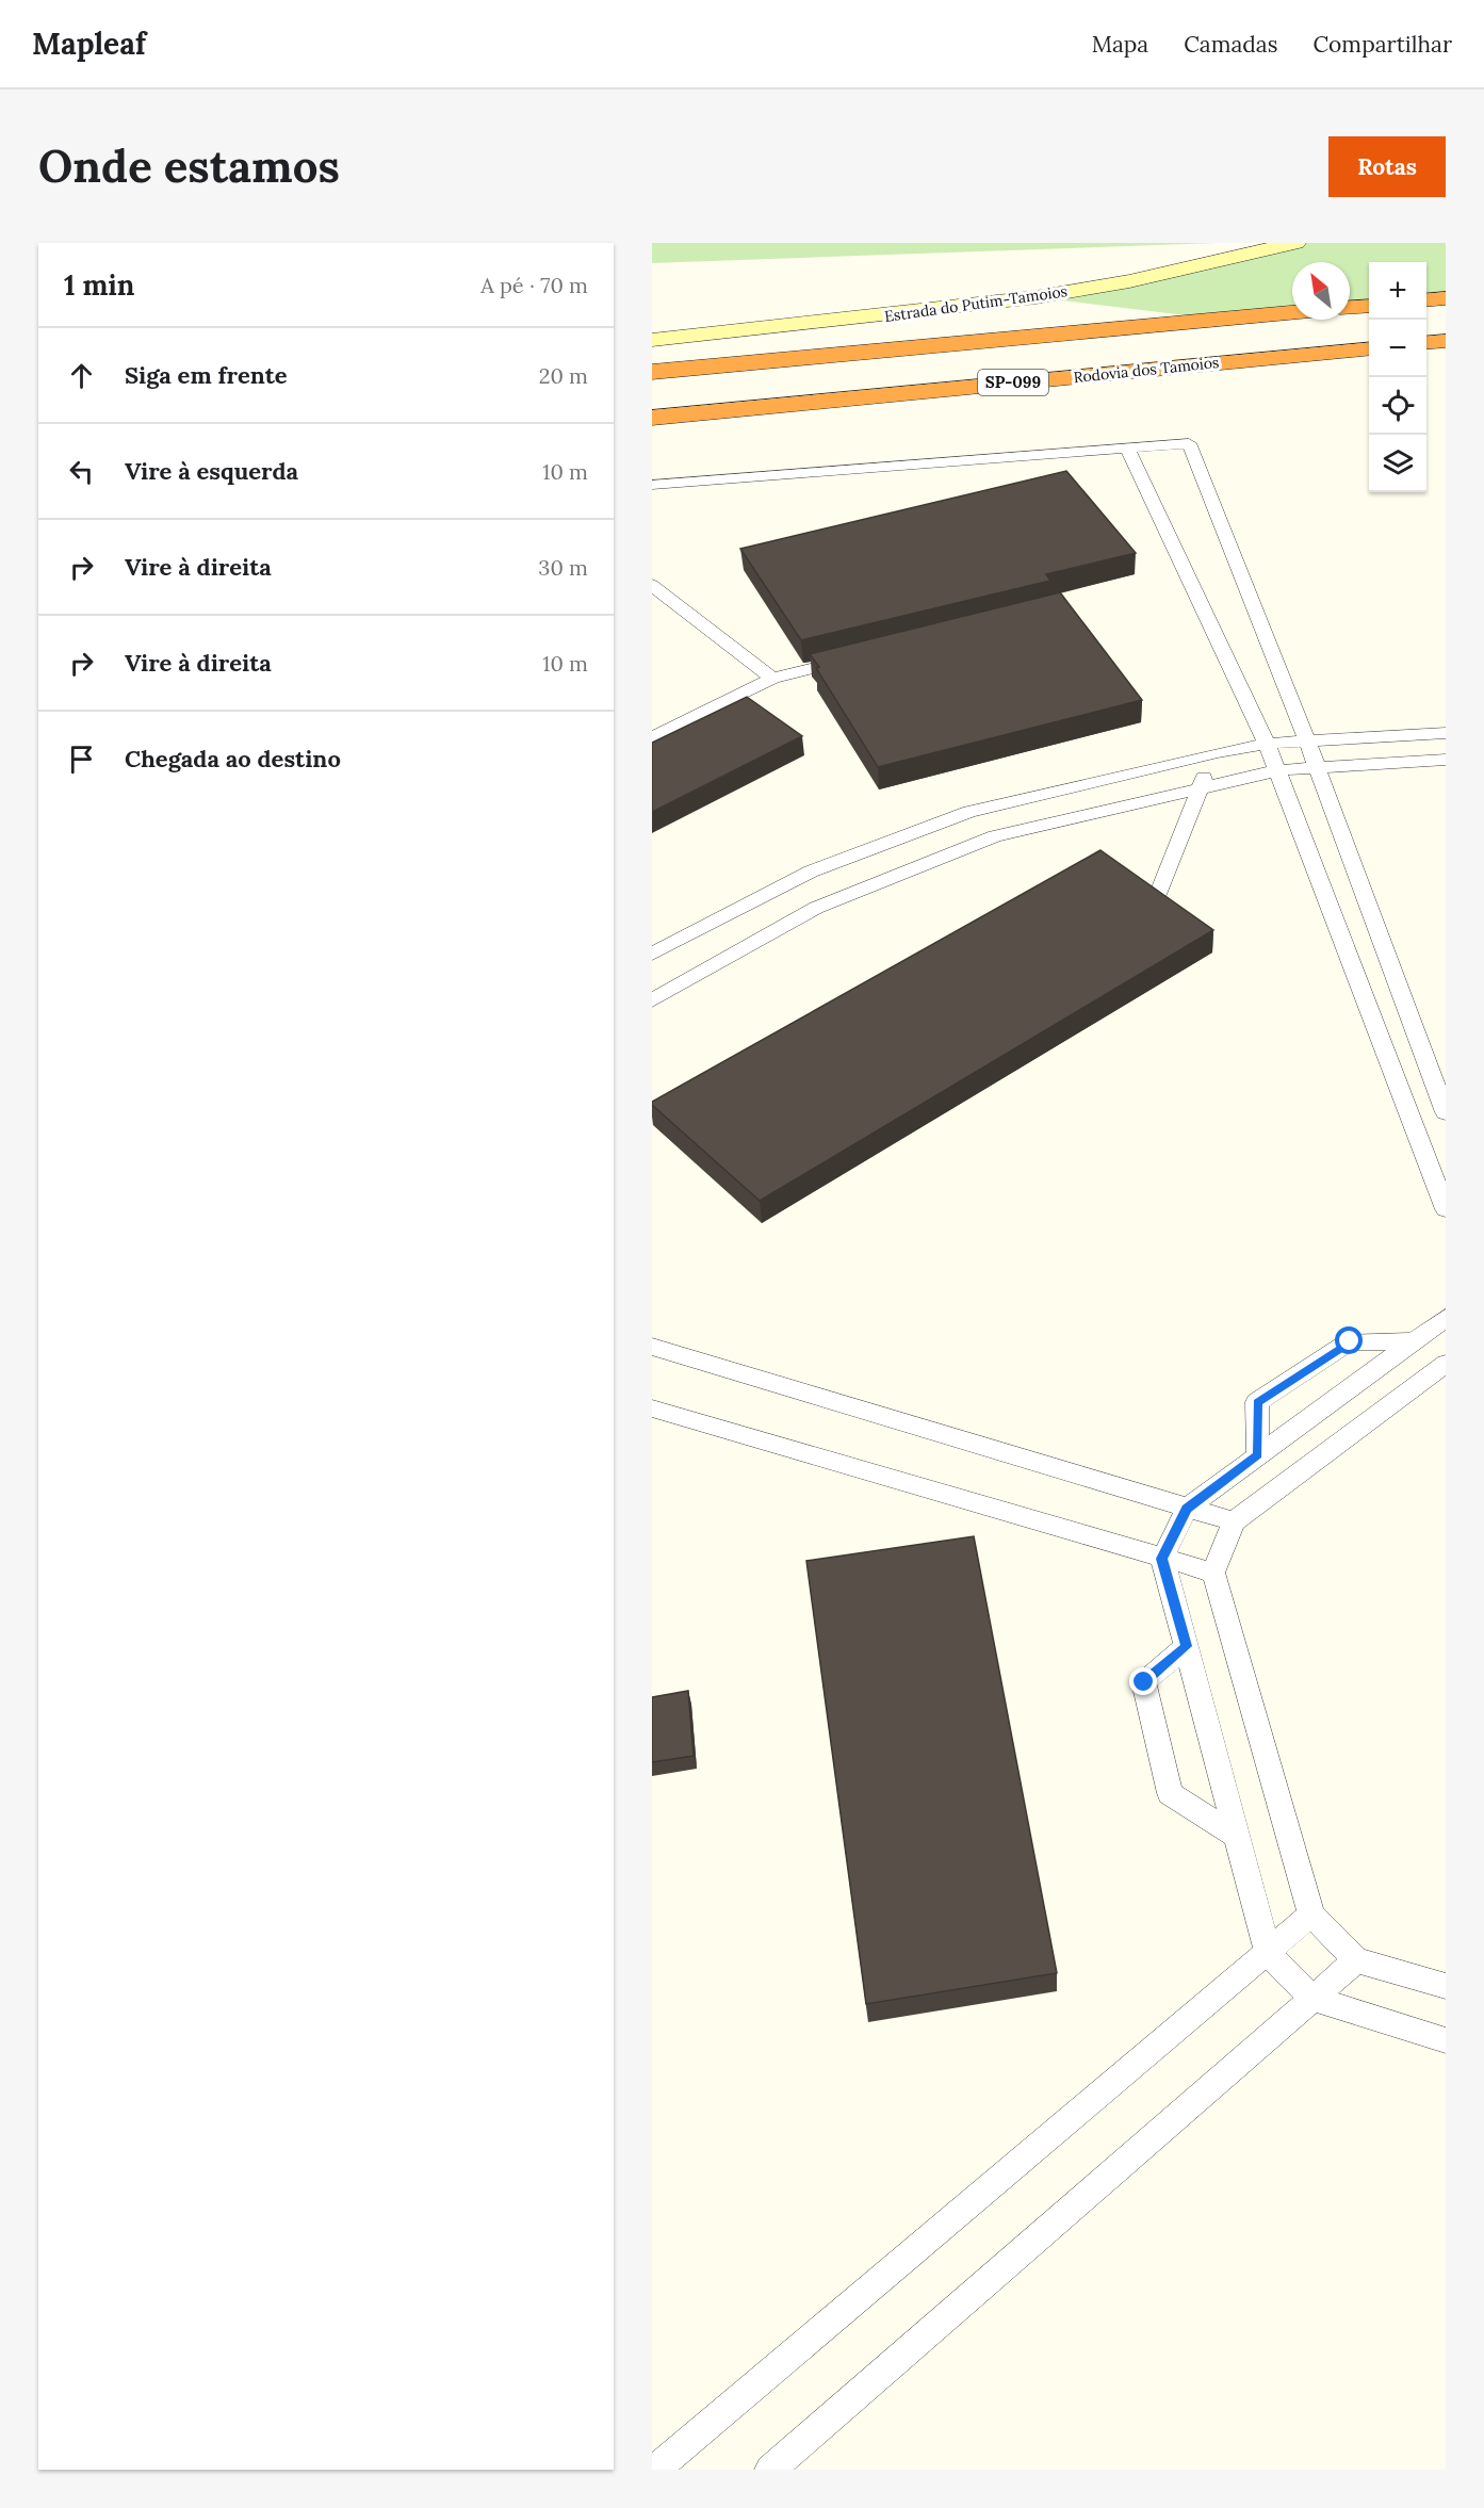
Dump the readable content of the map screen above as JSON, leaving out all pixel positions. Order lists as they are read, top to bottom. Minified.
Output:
{"streets":{"highway":["Rodovia dos Tamoios","SP-099"],"main road":["Estrada do Putim-Tamoios"]},"north":"top left","page":{"header":"Mapleaf","nav":["Mapa","Camadas","Compartilhar"],"buttons":"Rotas","title":"Onde estamos","heading":["1 min","A pé · 70 m"],"map_buttons":["+","−"],"list":[["Siga em frente","20 m"],["Vire à esquerda","10 m"],["Vire à direita","30 m"],["Vire à direita","10 m"],"Chegada ao destino"]}}
